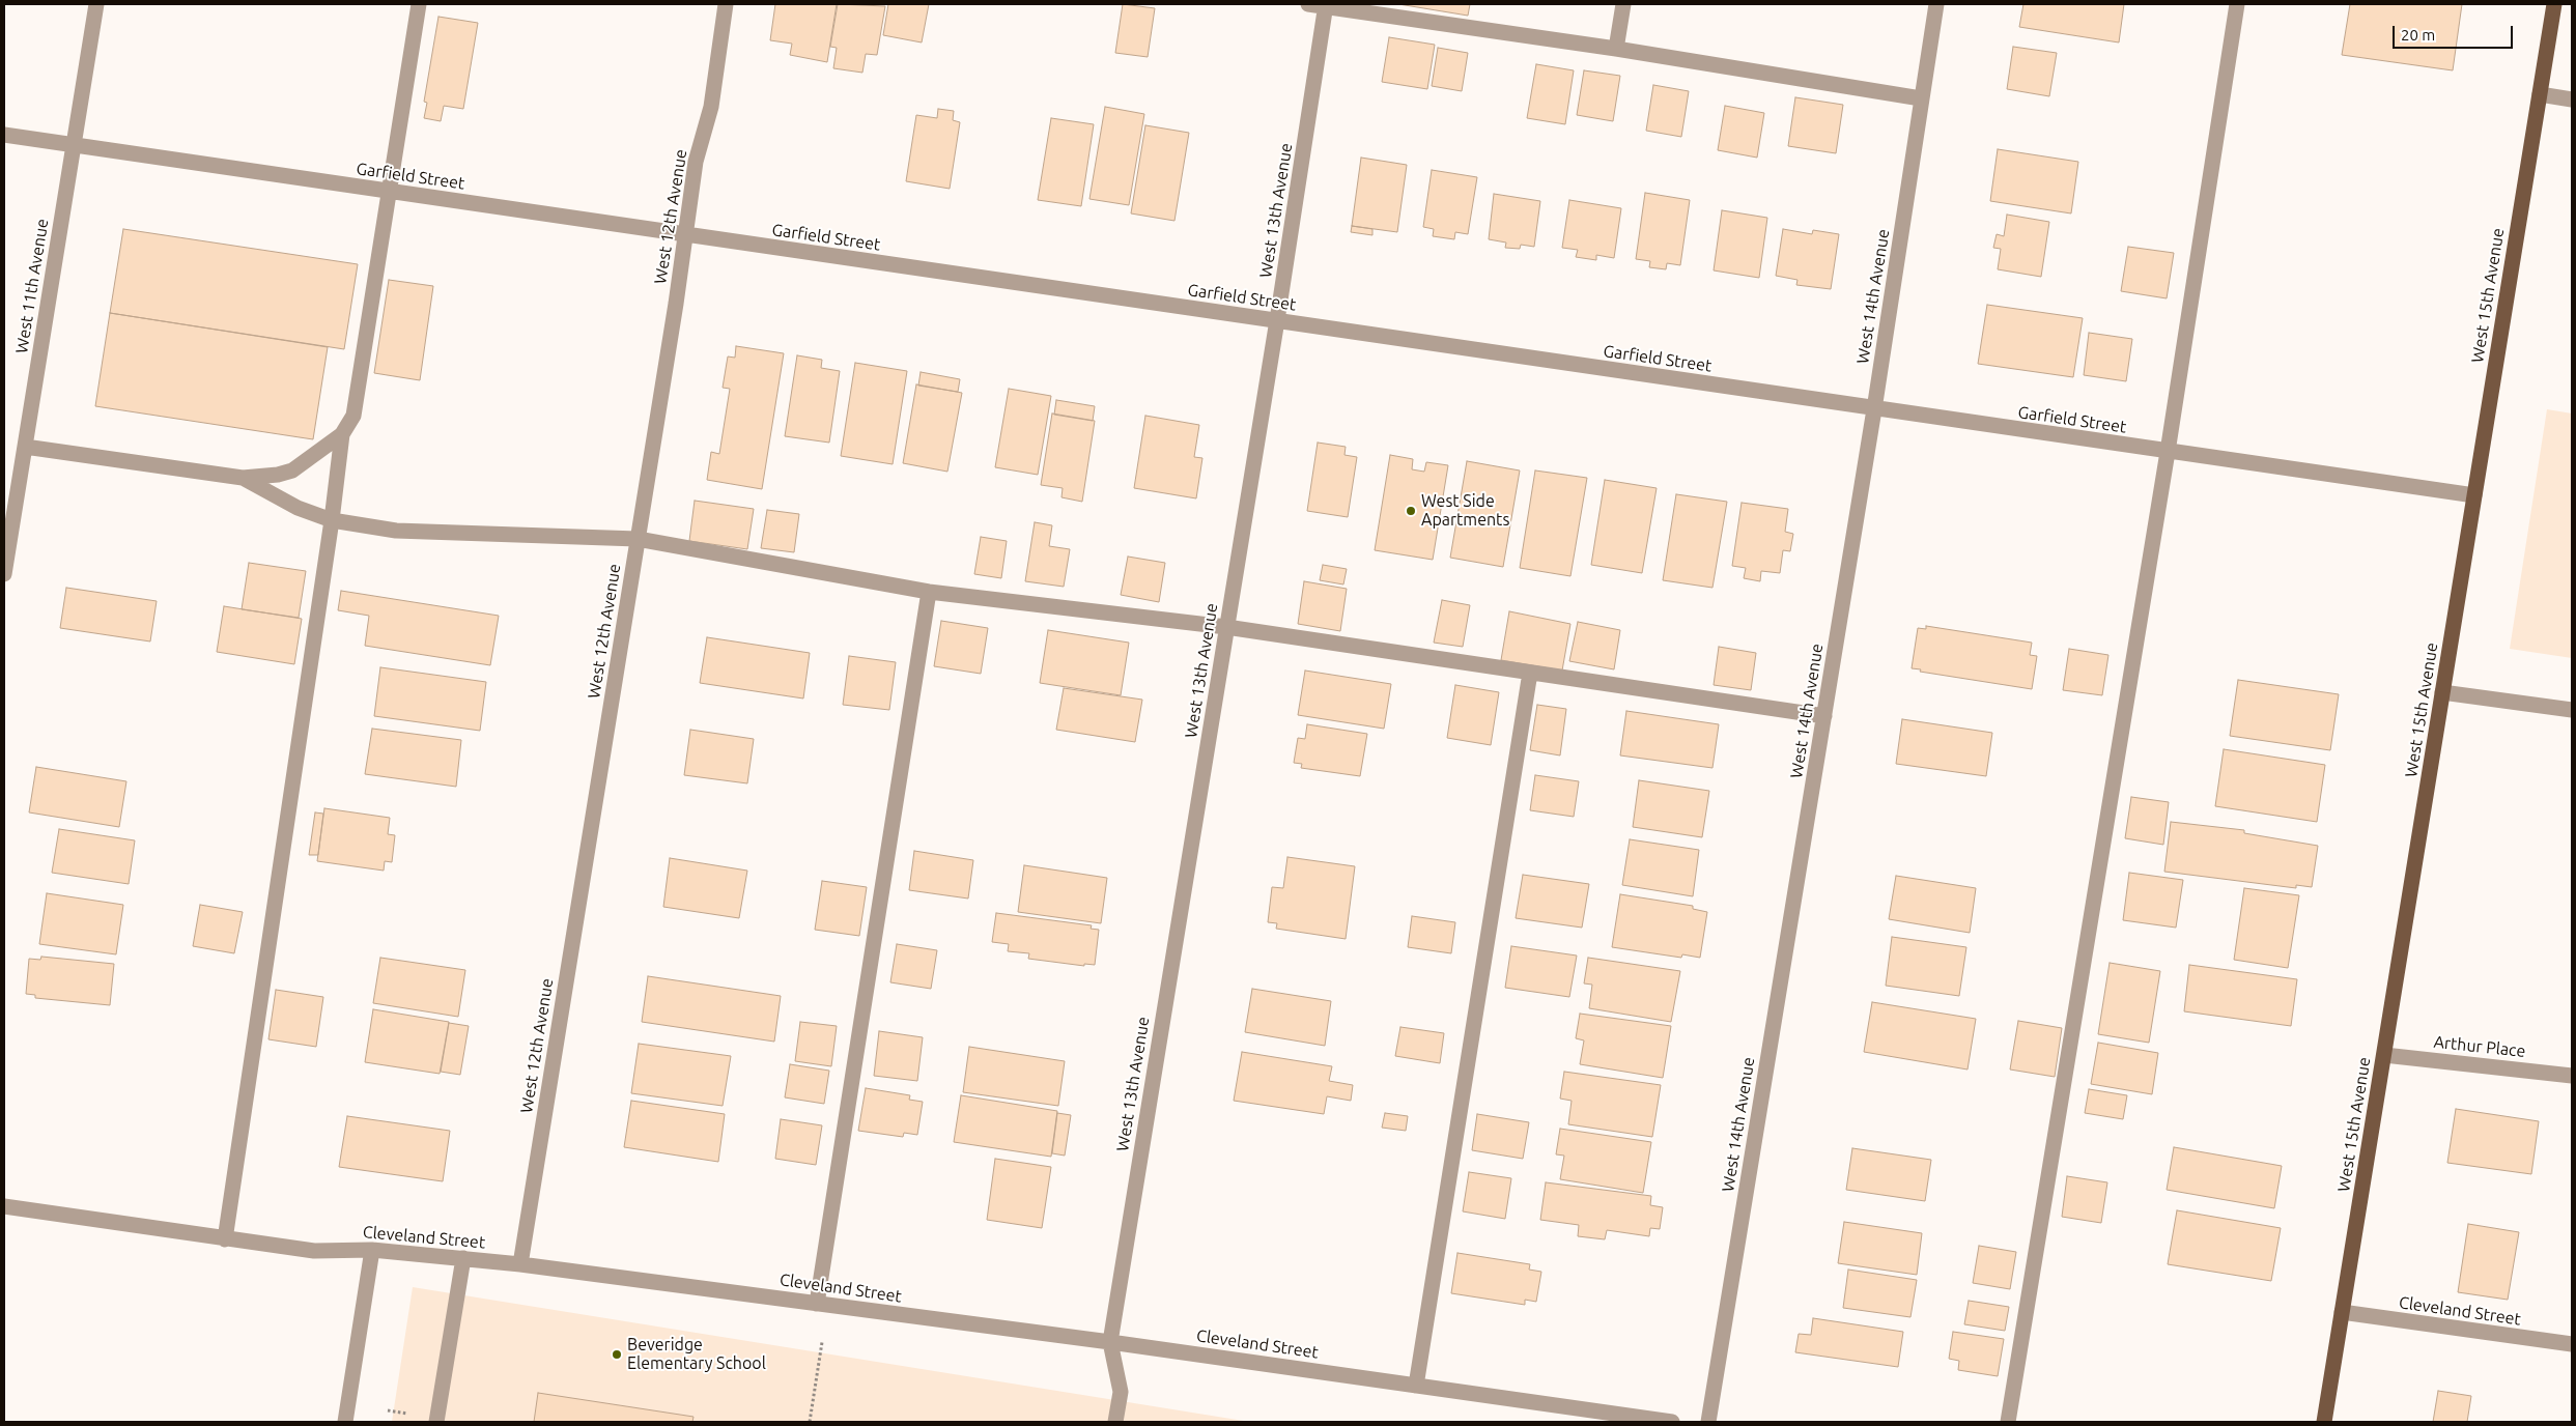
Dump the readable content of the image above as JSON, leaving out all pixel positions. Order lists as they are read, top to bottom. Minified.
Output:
{"streets":{"main road":["West 15th Avenue"],"street":["Garfield Street","West 13th Avenue","West 12th Avenue","West 11th Avenue","West 14th Avenue","Arthur Place","Cleveland Street"]},"crossings":[["Garfield Street","West 13th Avenue"],["Garfield Street","West 12th Avenue"],["Garfield Street","West 11th Avenue"],["Garfield Street","West 15th Avenue"],["Garfield Street","West 14th Avenue"],["West 13th Avenue","Cleveland Street"],["West 12th Avenue","Cleveland Street"],["West 15th Avenue","Arthur Place"],["West 15th Avenue","Cleveland Street"]],"places":["West Side Apartments","Beveridge Elementary School"],"scale_bar":"20 m"}
